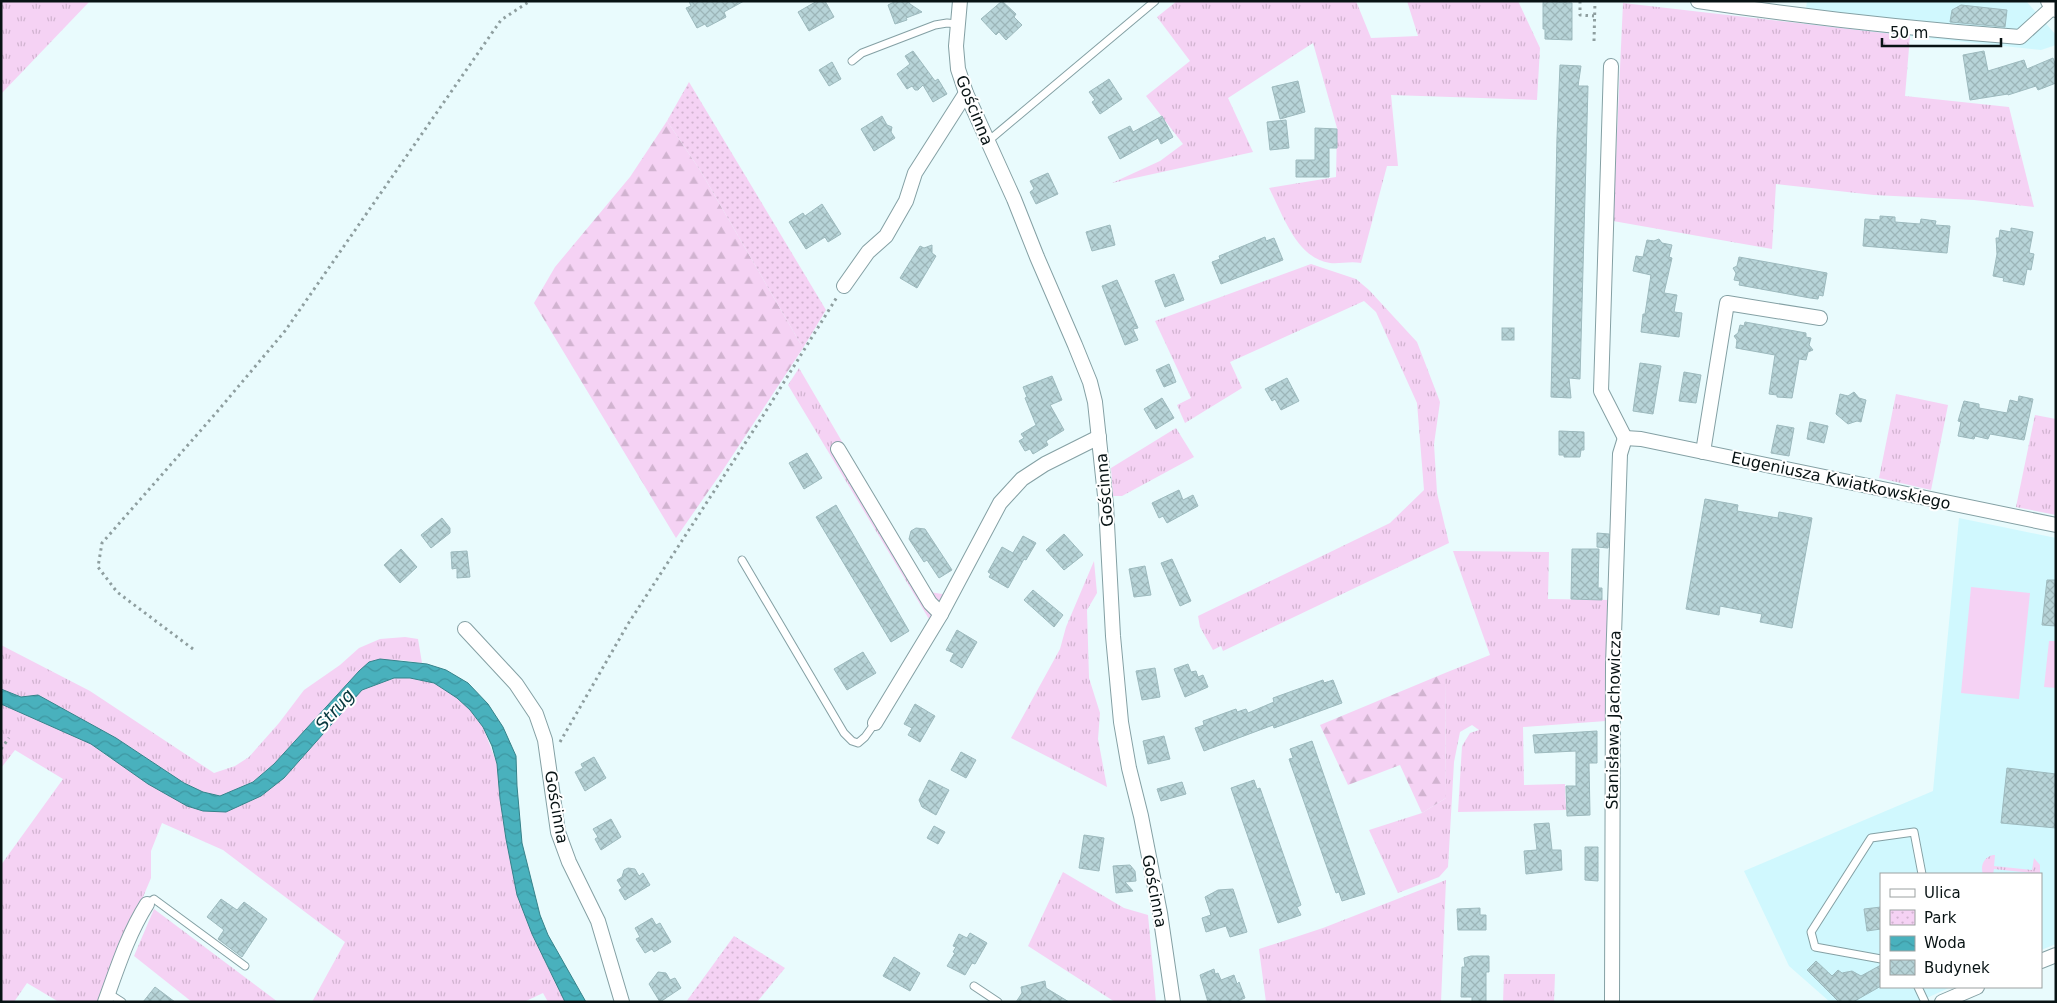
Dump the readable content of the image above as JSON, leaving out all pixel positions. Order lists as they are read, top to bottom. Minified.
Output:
{"streets":{"street":["Gościnna","Eugeniusza Kwiatkowskiego","Stanisława Jachowicza"]},"crossings":[["Eugeniusza Kwiatkowskiego","Stanisława Jachowicza"]],"water":["Strug"],"legend":["Ulica","Park","Woda","Budynek"],"scale_bar":"50 m"}
